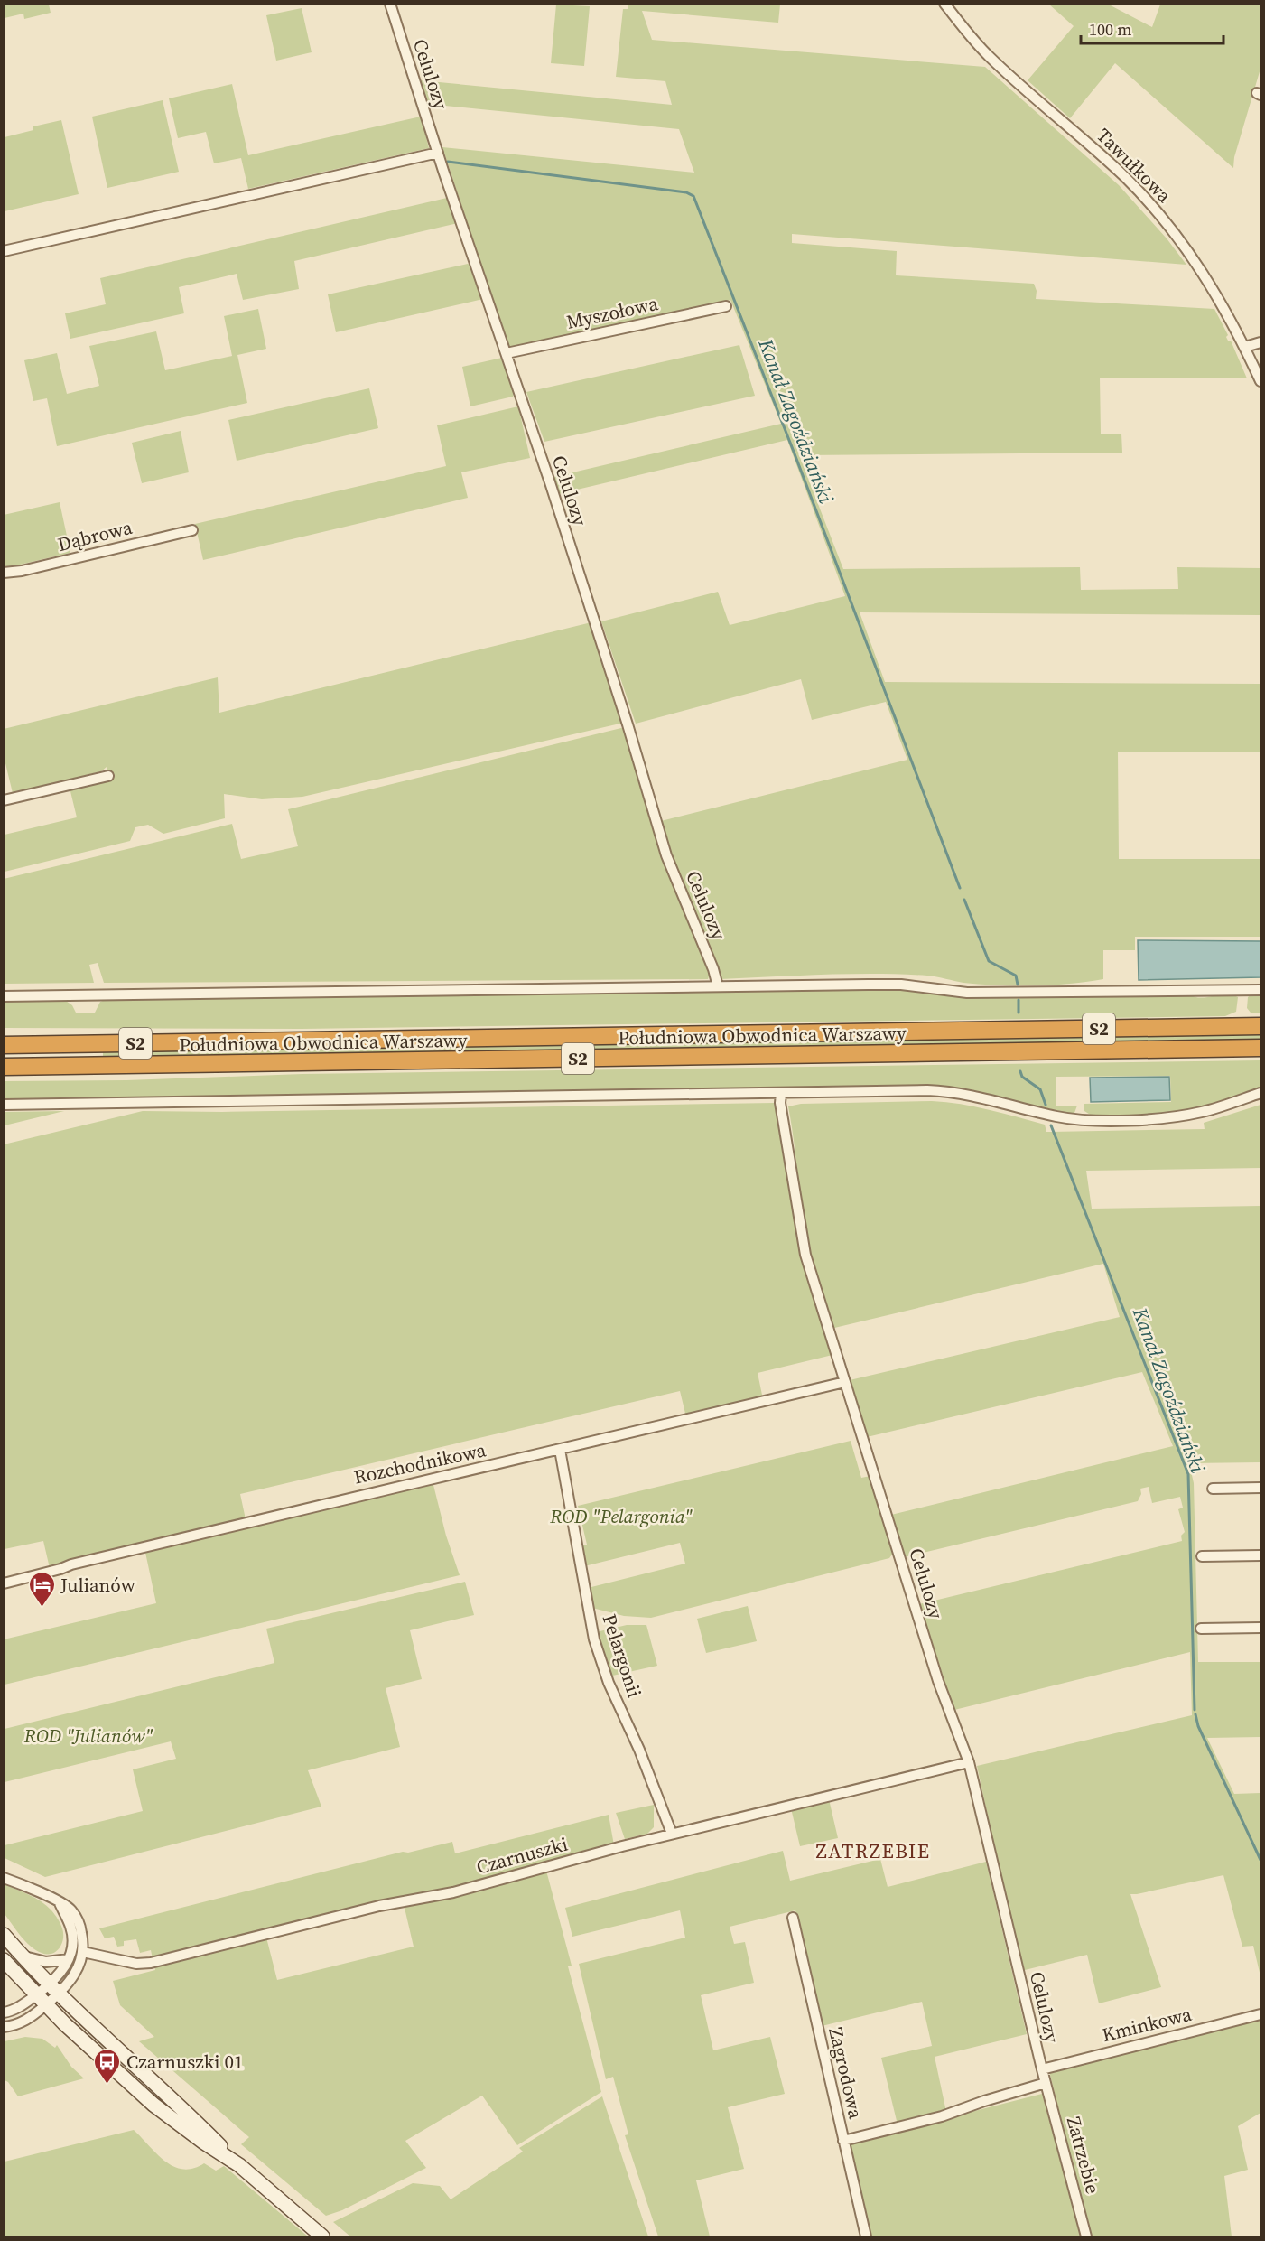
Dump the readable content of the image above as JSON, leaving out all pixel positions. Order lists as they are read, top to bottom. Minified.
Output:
{"streets":{"highway":["S2","Południowa Obwodnica Warszawy"],"street":["Celulozy","Tawułkowa","Myszołowa","Dąbrowa","Rozchodnikowa","Pelargonii","Czarnuszki","Kminkowa","Zagrodowa","Zatrzebie"]},"crossings":[["Celulozy","Myszołowa"],["Celulozy","Rozchodnikowa"],["Celulozy","Czarnuszki"],["Celulozy","Kminkowa"],["Celulozy","Zatrzebie"],["Rozchodnikowa","Pelargonii"],["Pelargonii","Czarnuszki"]],"districts":["ZATRZEBIE"],"water":["Kanał Zagoździański"],"parks":["ROD \"Pelargonia\"","ROD \"Julianów\""],"places":{"hotel":["Julianów"],"bus stop":["Czarnuszki 01"]},"scale_bar":"100 m"}
